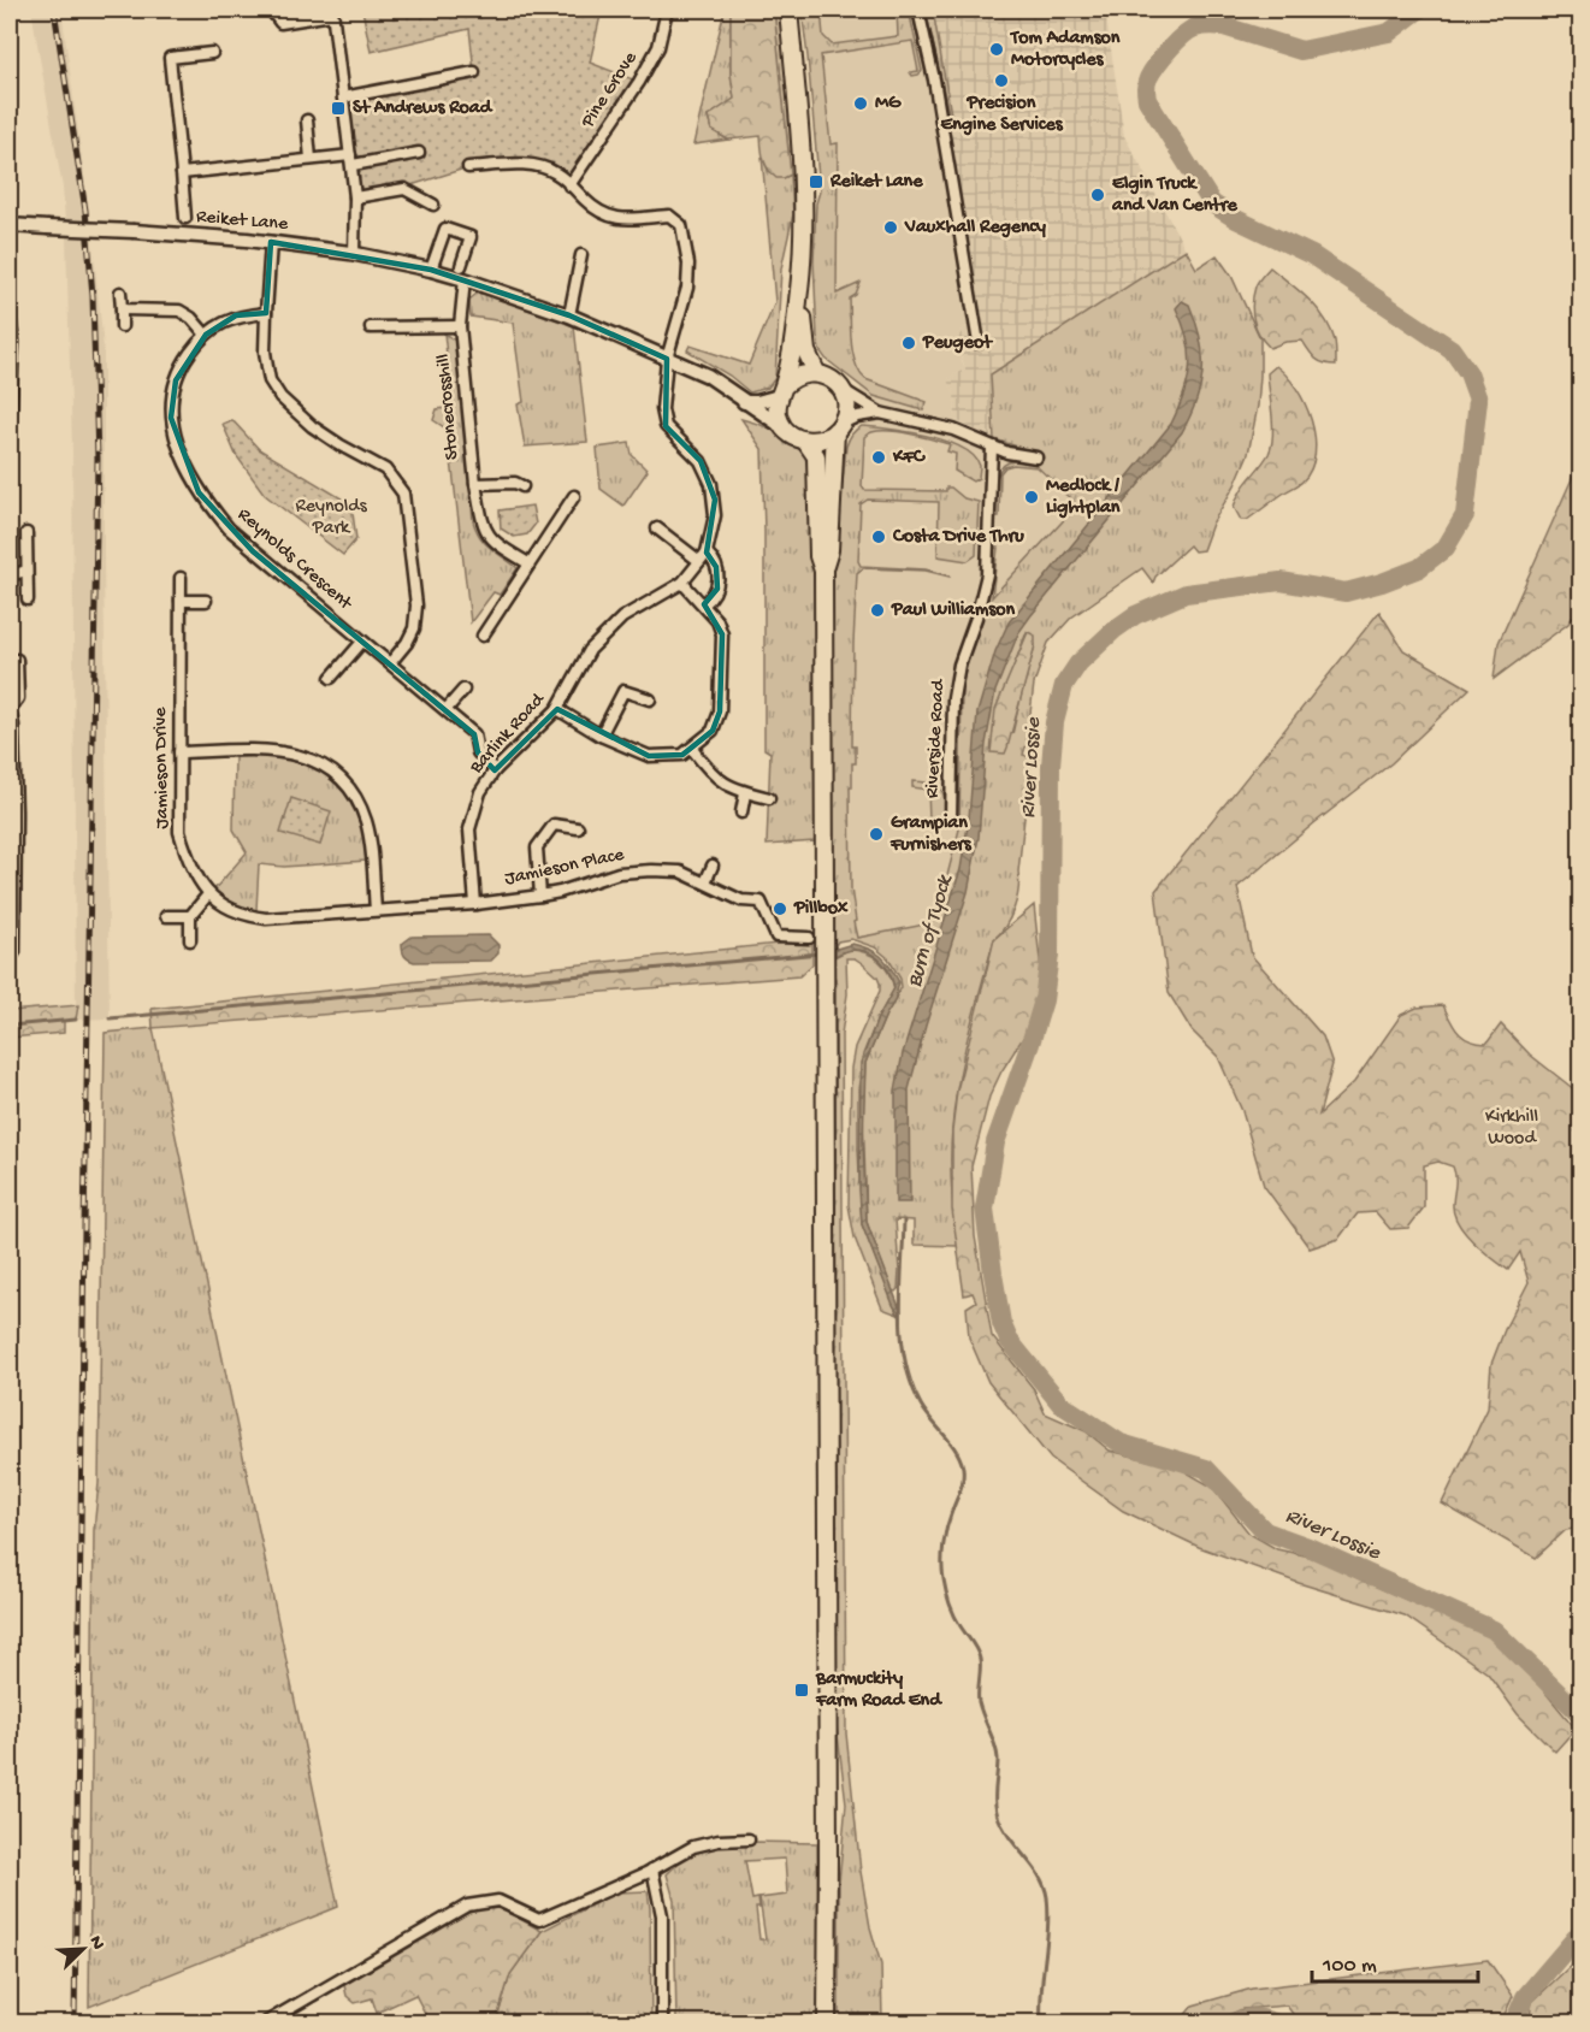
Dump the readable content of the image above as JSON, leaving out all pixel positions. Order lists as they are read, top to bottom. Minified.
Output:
{"streets":{"street":["Pine Grove","Reiket Lane","Stonecrosshill","Reynolds Crescent","Barlink Road","Riverside Road","Jamieson Drive","Jamieson Place"]},"crossings":[["Reiket Lane","Stonecrosshill"],["Reiket Lane","Barlink Road"],["Reynolds Crescent","Barlink Road"],["Barlink Road","Jamieson Drive"],["Barlink Road","Jamieson Place"],["Jamieson Drive","Jamieson Place"]],"water":["River Lossie","Burn of Tyock"],"parks":["Reynolds Park","Kirkhill Wood"],"places":{"other":["Tom Adamson Motorcycles","Precision Engine Services","MG","Elgin Truck and Van Centre","Vauxhall Regency","Peugeot","KFC","Medlock / Lightplan","Costa Drive Thru","Paul Williamson","Grampian Furnishers","Pillbox"],"transit":["St Andrews Road","Reiket Lane","Barmuckity Farm Road End"]},"scale_bar":"100 m","north":"top right"}
